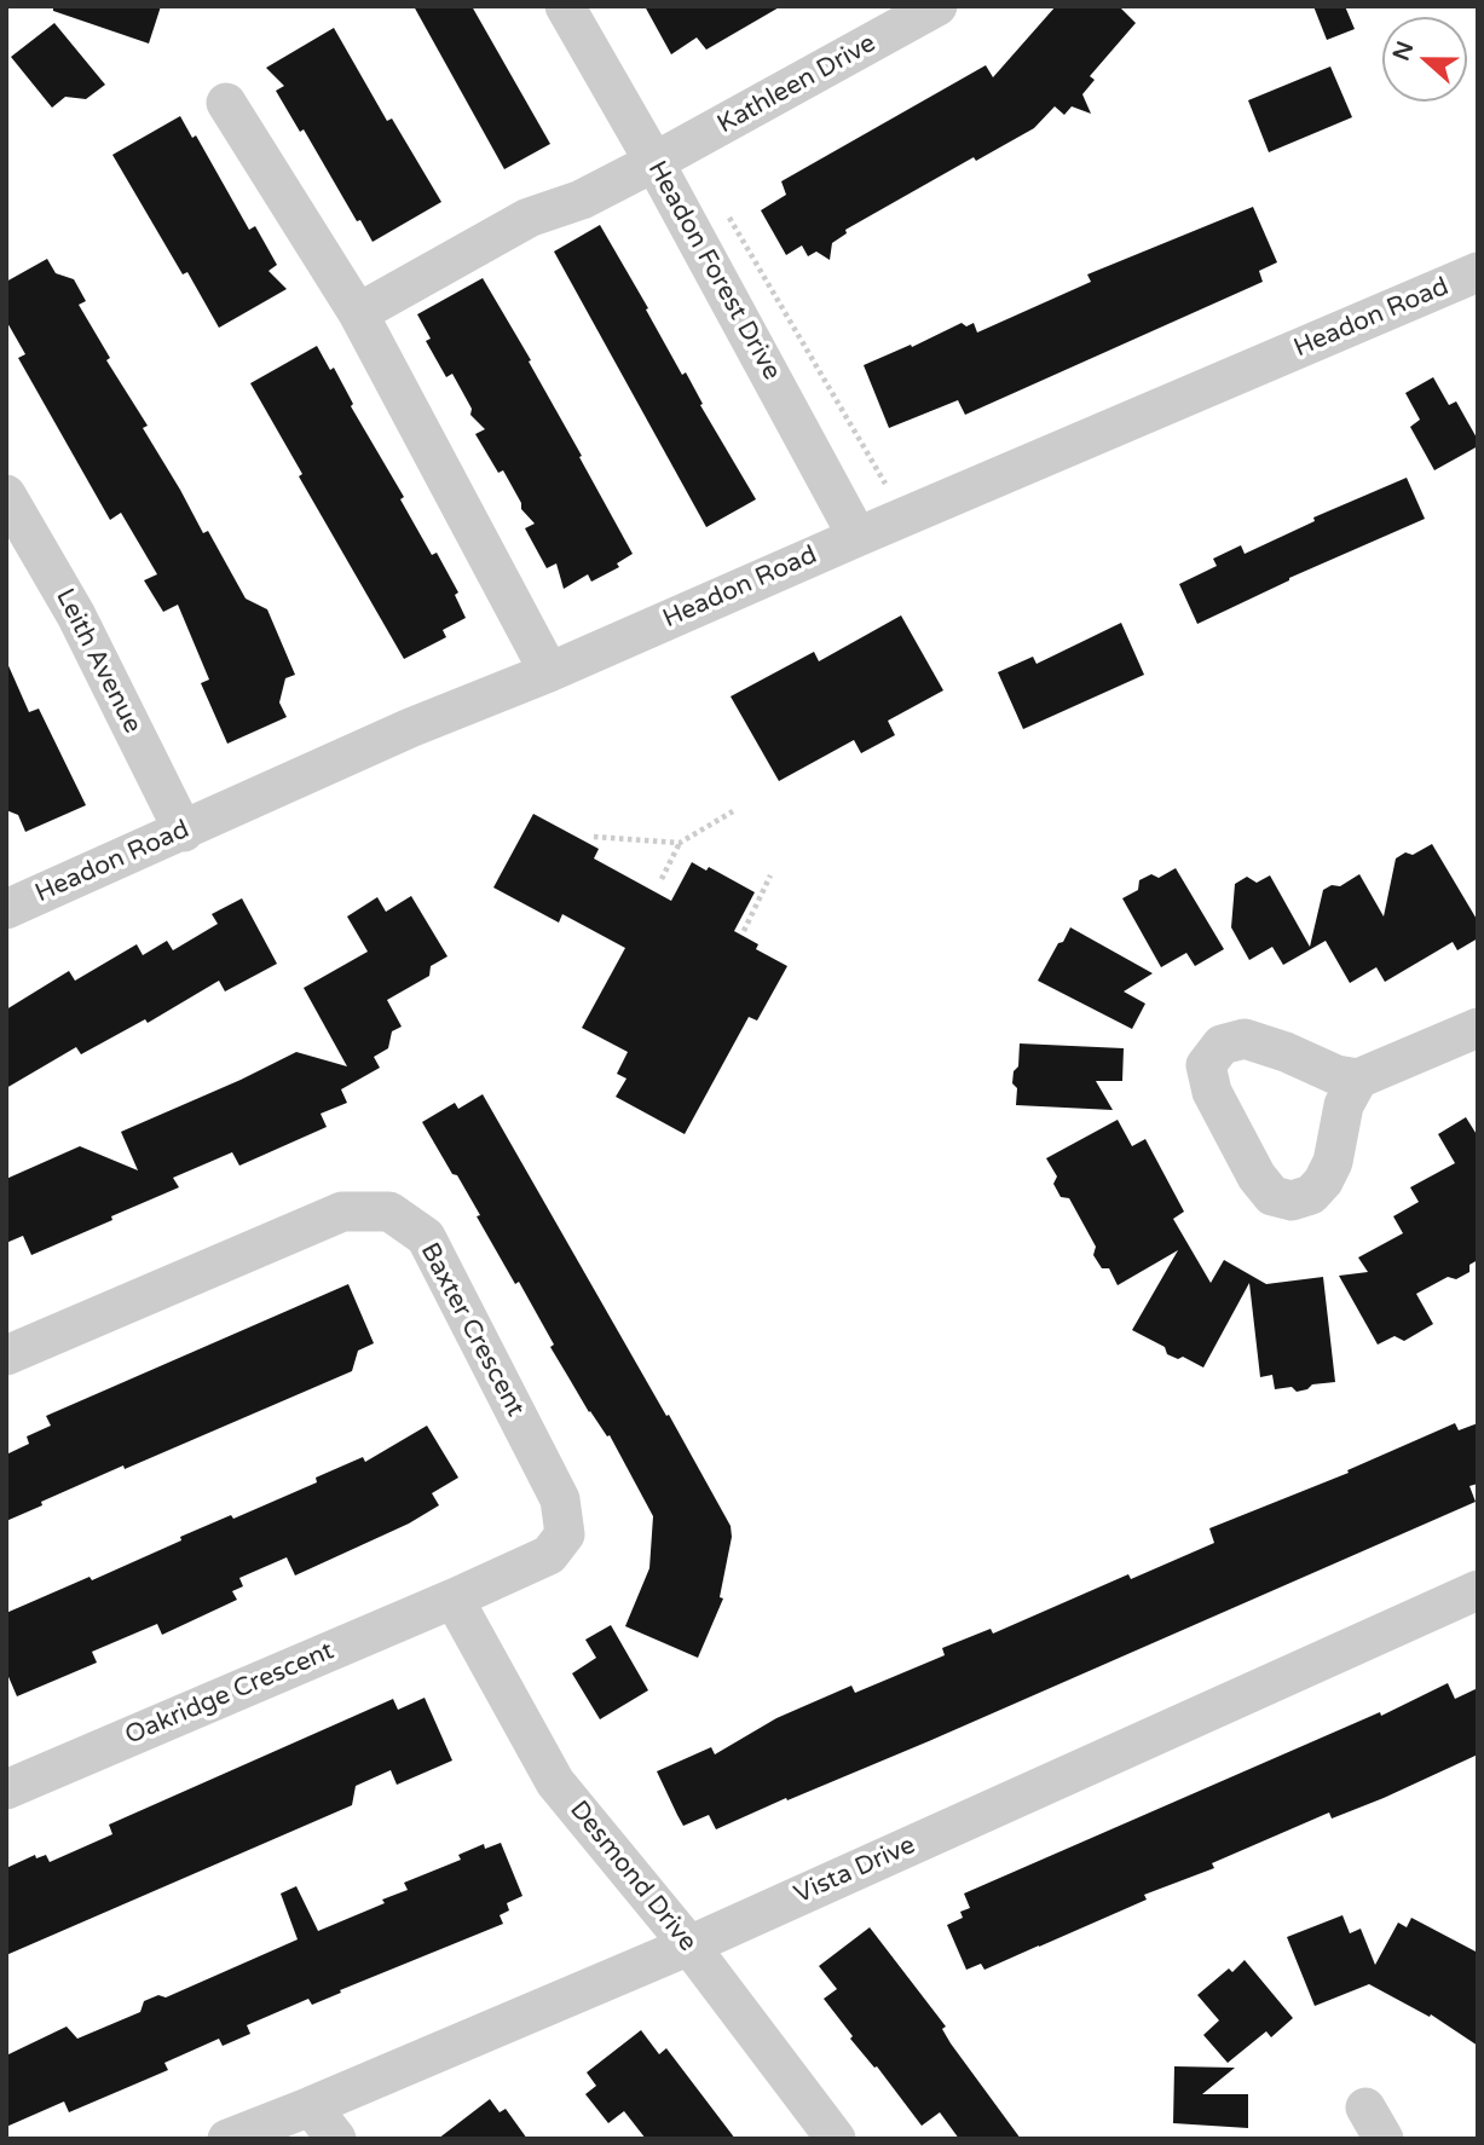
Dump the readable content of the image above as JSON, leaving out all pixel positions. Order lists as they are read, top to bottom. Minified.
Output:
{"streets":{"street":["Kathleen Drive","Headon Forest Drive","Headon Road","Leith Avenue","Baxter Crescent","Oakridge Crescent","Vista Drive","Desmond Drive"]},"crossings":[["Kathleen Drive","Headon Forest Drive"],["Headon Forest Drive","Headon Road"],["Headon Road","Leith Avenue"],["Baxter Crescent","Oakridge Crescent"],["Baxter Crescent","Desmond Drive"],["Oakridge Crescent","Desmond Drive"],["Vista Drive","Desmond Drive"]],"north":"left"}
